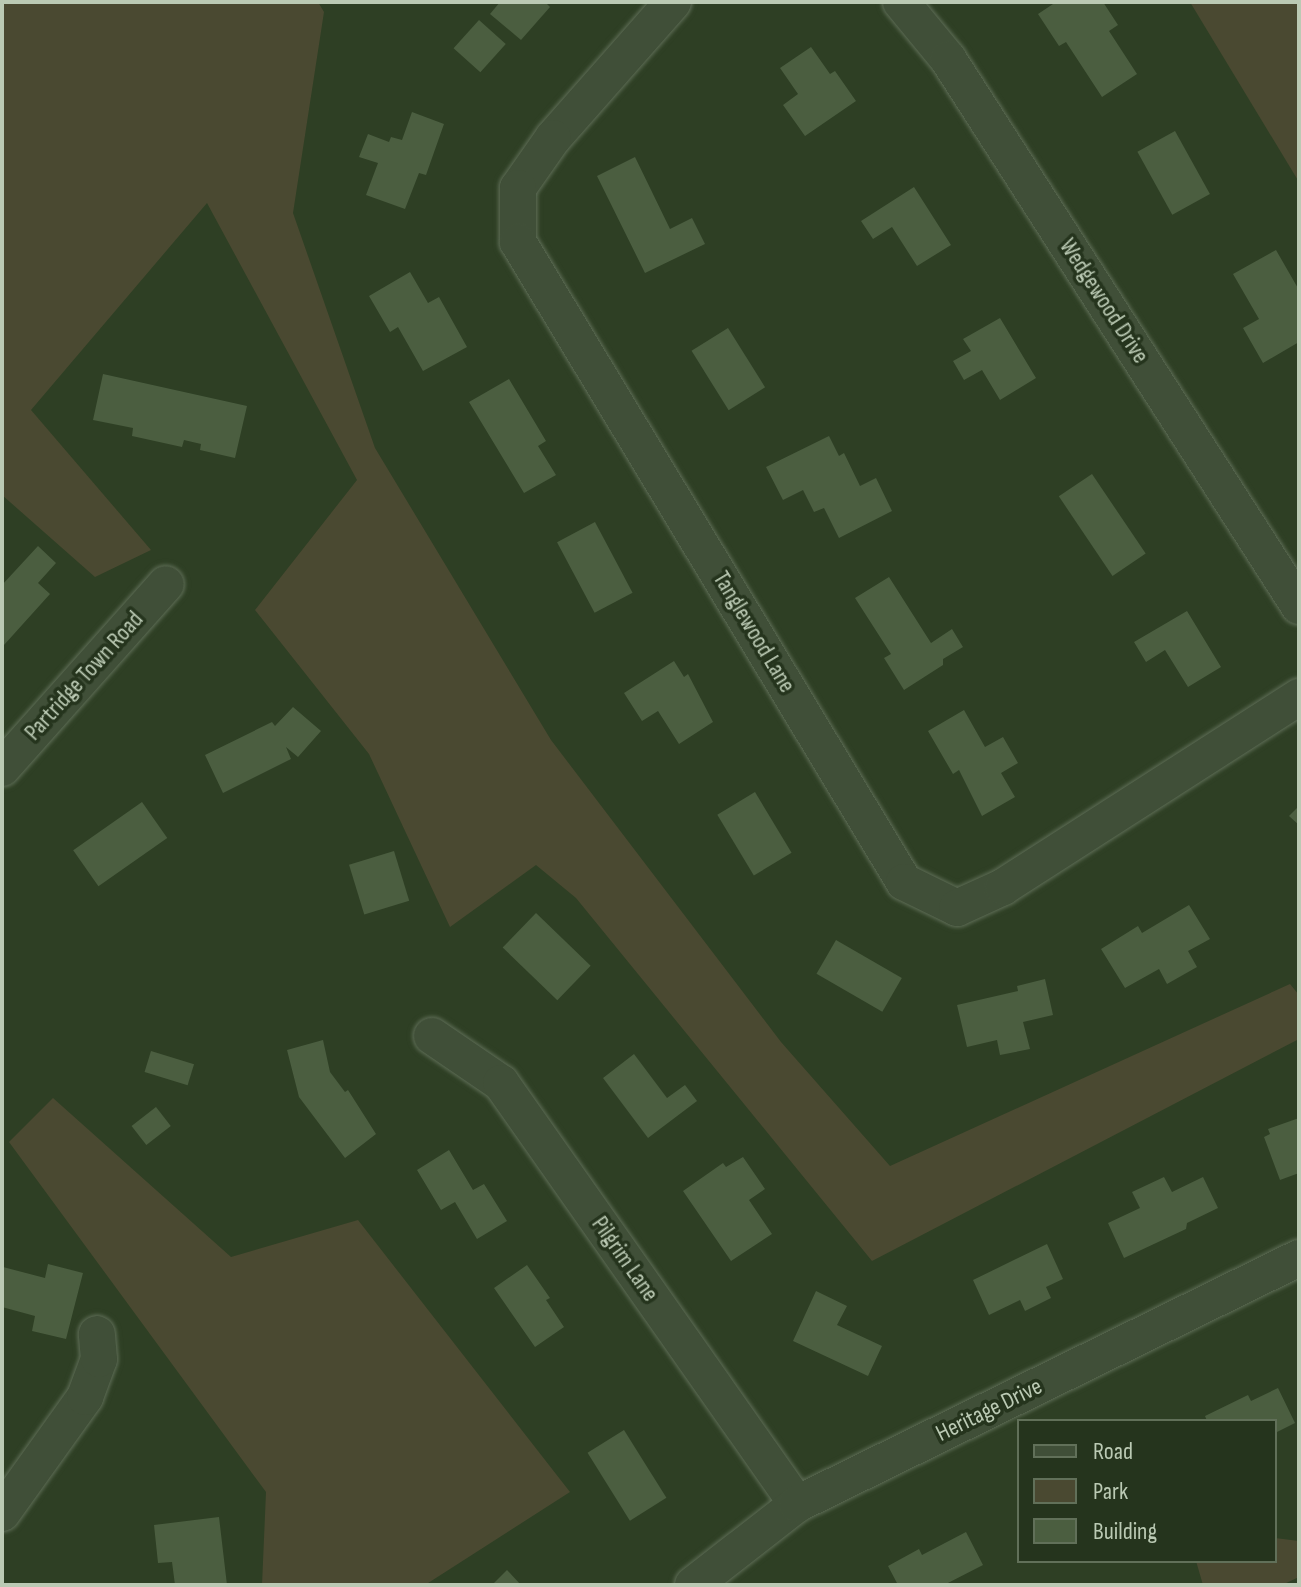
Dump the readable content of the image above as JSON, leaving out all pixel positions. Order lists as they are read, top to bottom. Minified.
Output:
{"streets":{"street":["Wedgewood Drive","Tanglewood Lane","Partridge Town Road","Pilgrim Lane","Heritage Drive"]},"crossings":[["Pilgrim Lane","Heritage Drive"]],"legend":["Road","Park","Building"]}
